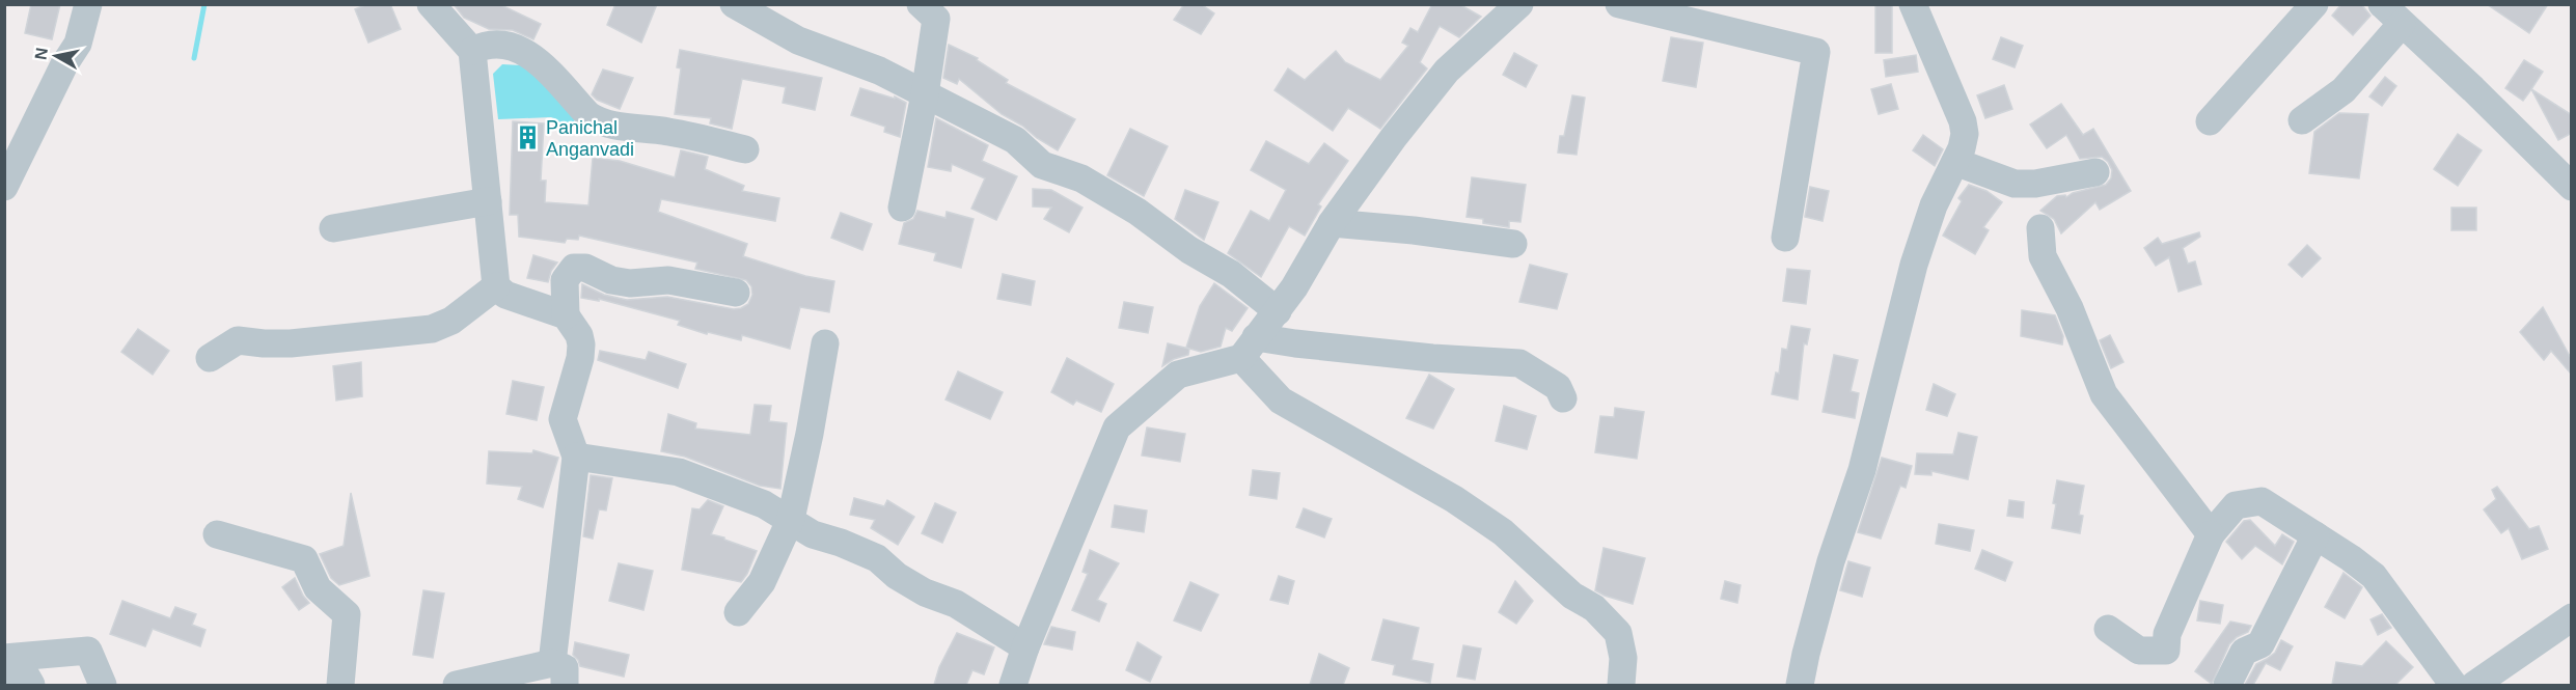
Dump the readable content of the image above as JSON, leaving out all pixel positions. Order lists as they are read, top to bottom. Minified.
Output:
{"places":{"building":["Panichal Anganvadi"]},"north":"left"}
